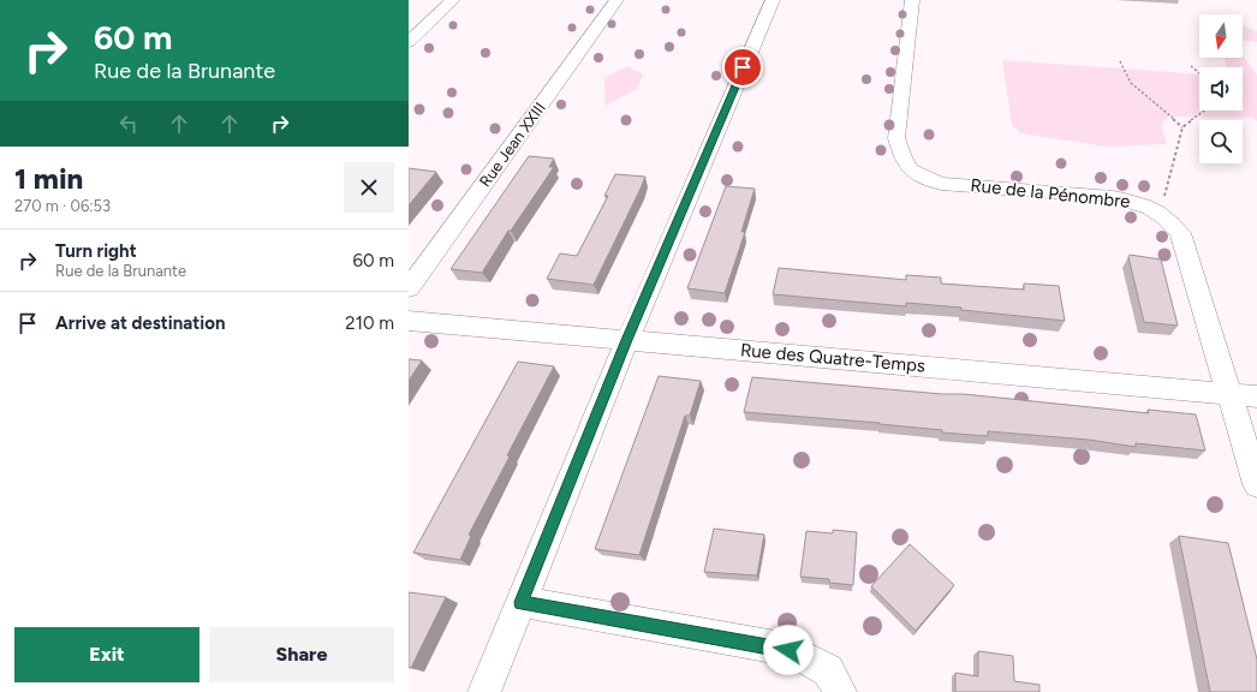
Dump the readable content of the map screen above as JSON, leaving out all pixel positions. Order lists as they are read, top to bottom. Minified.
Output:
{"streets":{"street":["Rue Jean XXIII","Rue de la Pénombre","Rue des Quatre-Temps"]},"crossings":[["Rue de la Pénombre","Rue des Quatre-Temps"]],"north":"bottom","page":{"turn":["60 m","Rue de la Brunante"],"heading":["1 min","270 m · 06:53"],"list":[{"name":"Turn right","note":"Rue de la Brunante","value":"60 m"},{"name":"Arrive at destination","value":"210 m"}],"buttons":["Exit","Share"]}}
